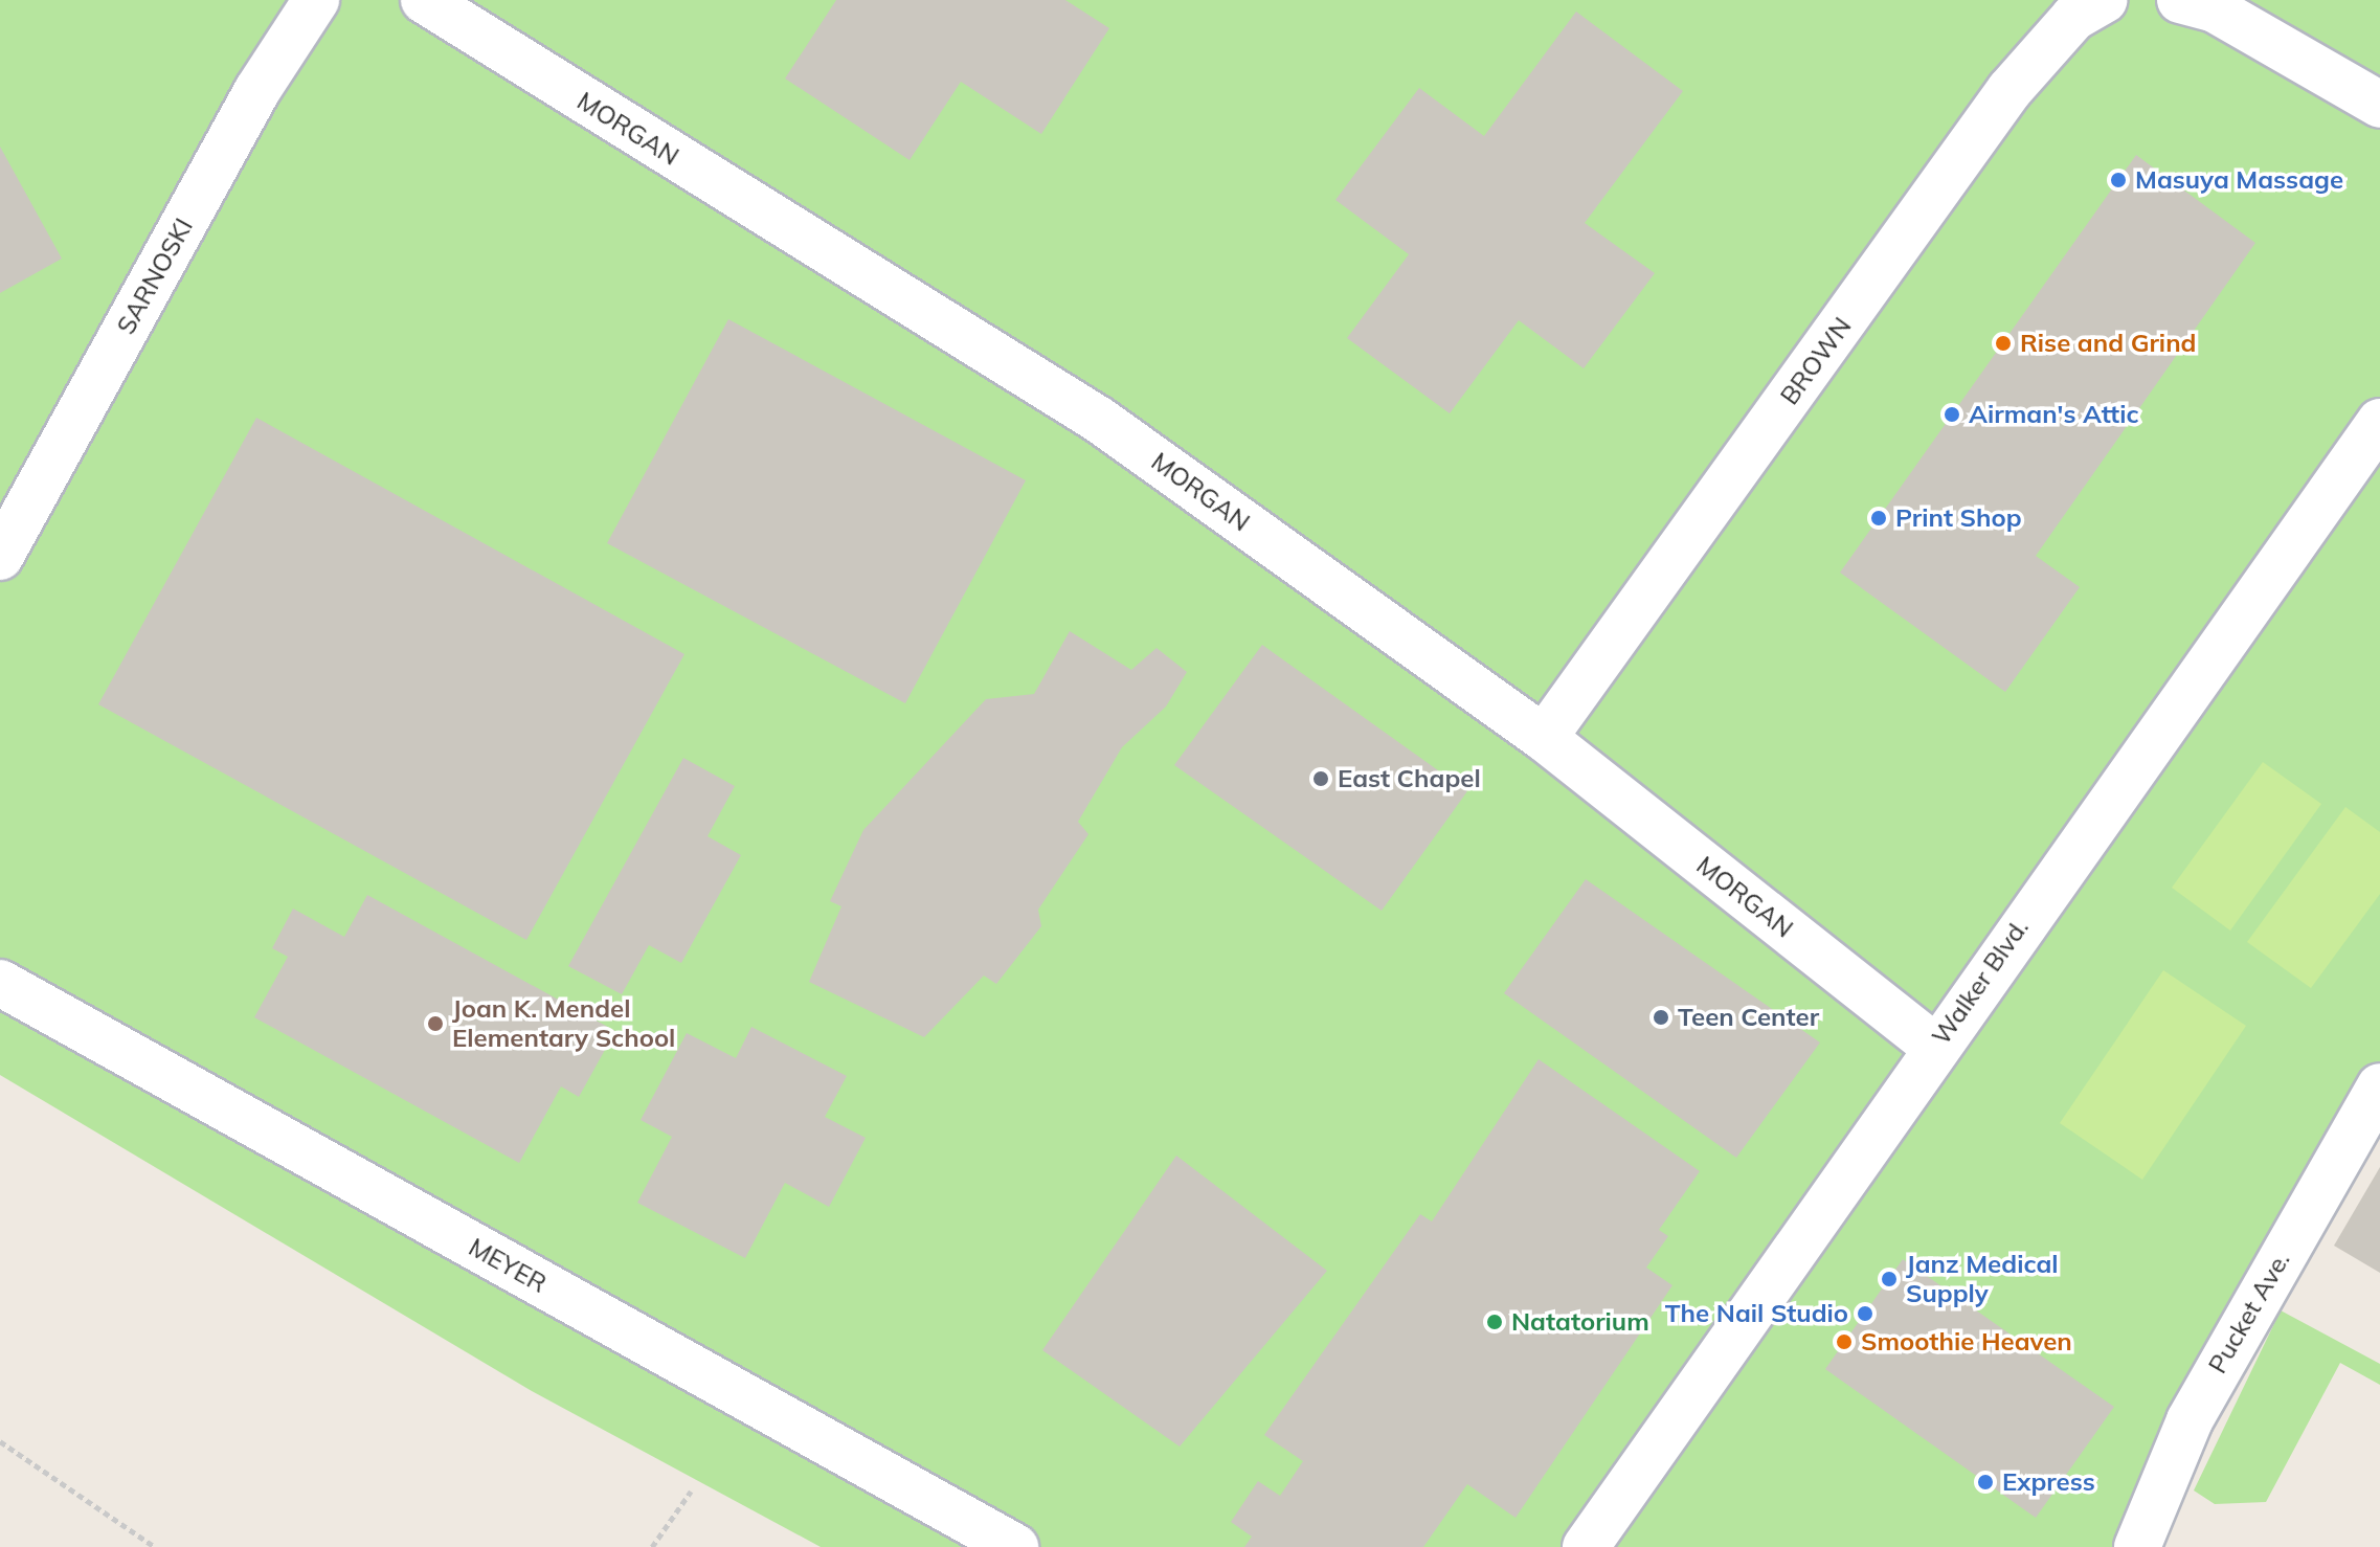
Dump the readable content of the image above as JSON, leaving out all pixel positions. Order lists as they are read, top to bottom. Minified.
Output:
{"streets":{"lane":["MORGAN","SARNOSKI","BROWN","Walker Blvd.","MEYER","Pucket Ave."]},"crossings":[["MORGAN","BROWN"],["MORGAN","Walker Blvd."]],"places":["Masuya Massage","Rise and Grind","Airman's Attic","Print Shop","East Chapel","Teen Center","Joan K. Mendel Elementary School","Janz Medical Supply","The Nail Studio","Natatorium","Smoothie Heaven","Express"]}
